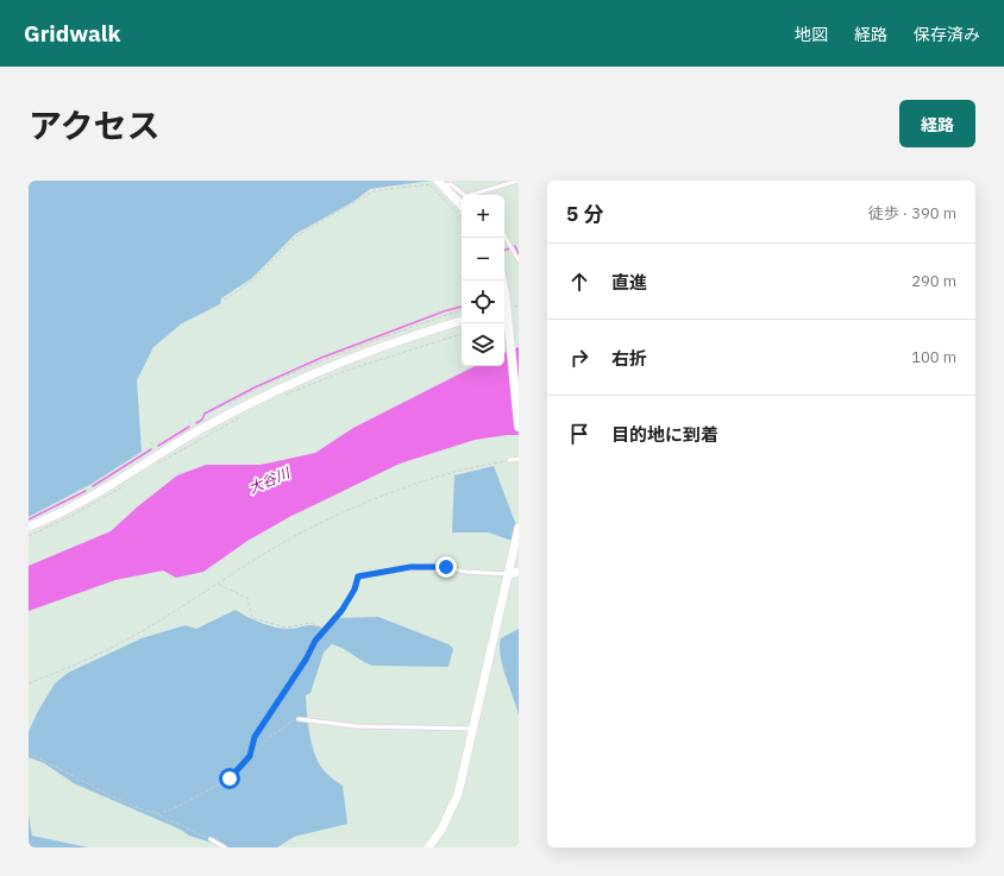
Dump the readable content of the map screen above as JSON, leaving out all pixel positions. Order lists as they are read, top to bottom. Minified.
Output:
{"water":["大谷川"],"page":{"header":"Gridwalk","nav":["地図","経路","保存済み"],"title":"アクセス","buttons":"経路","heading":["5 分","徒歩 · 390 m"],"map_buttons":["+","−"],"list":[["直進","290 m"],["右折","100 m"],"目的地に到着"]}}
